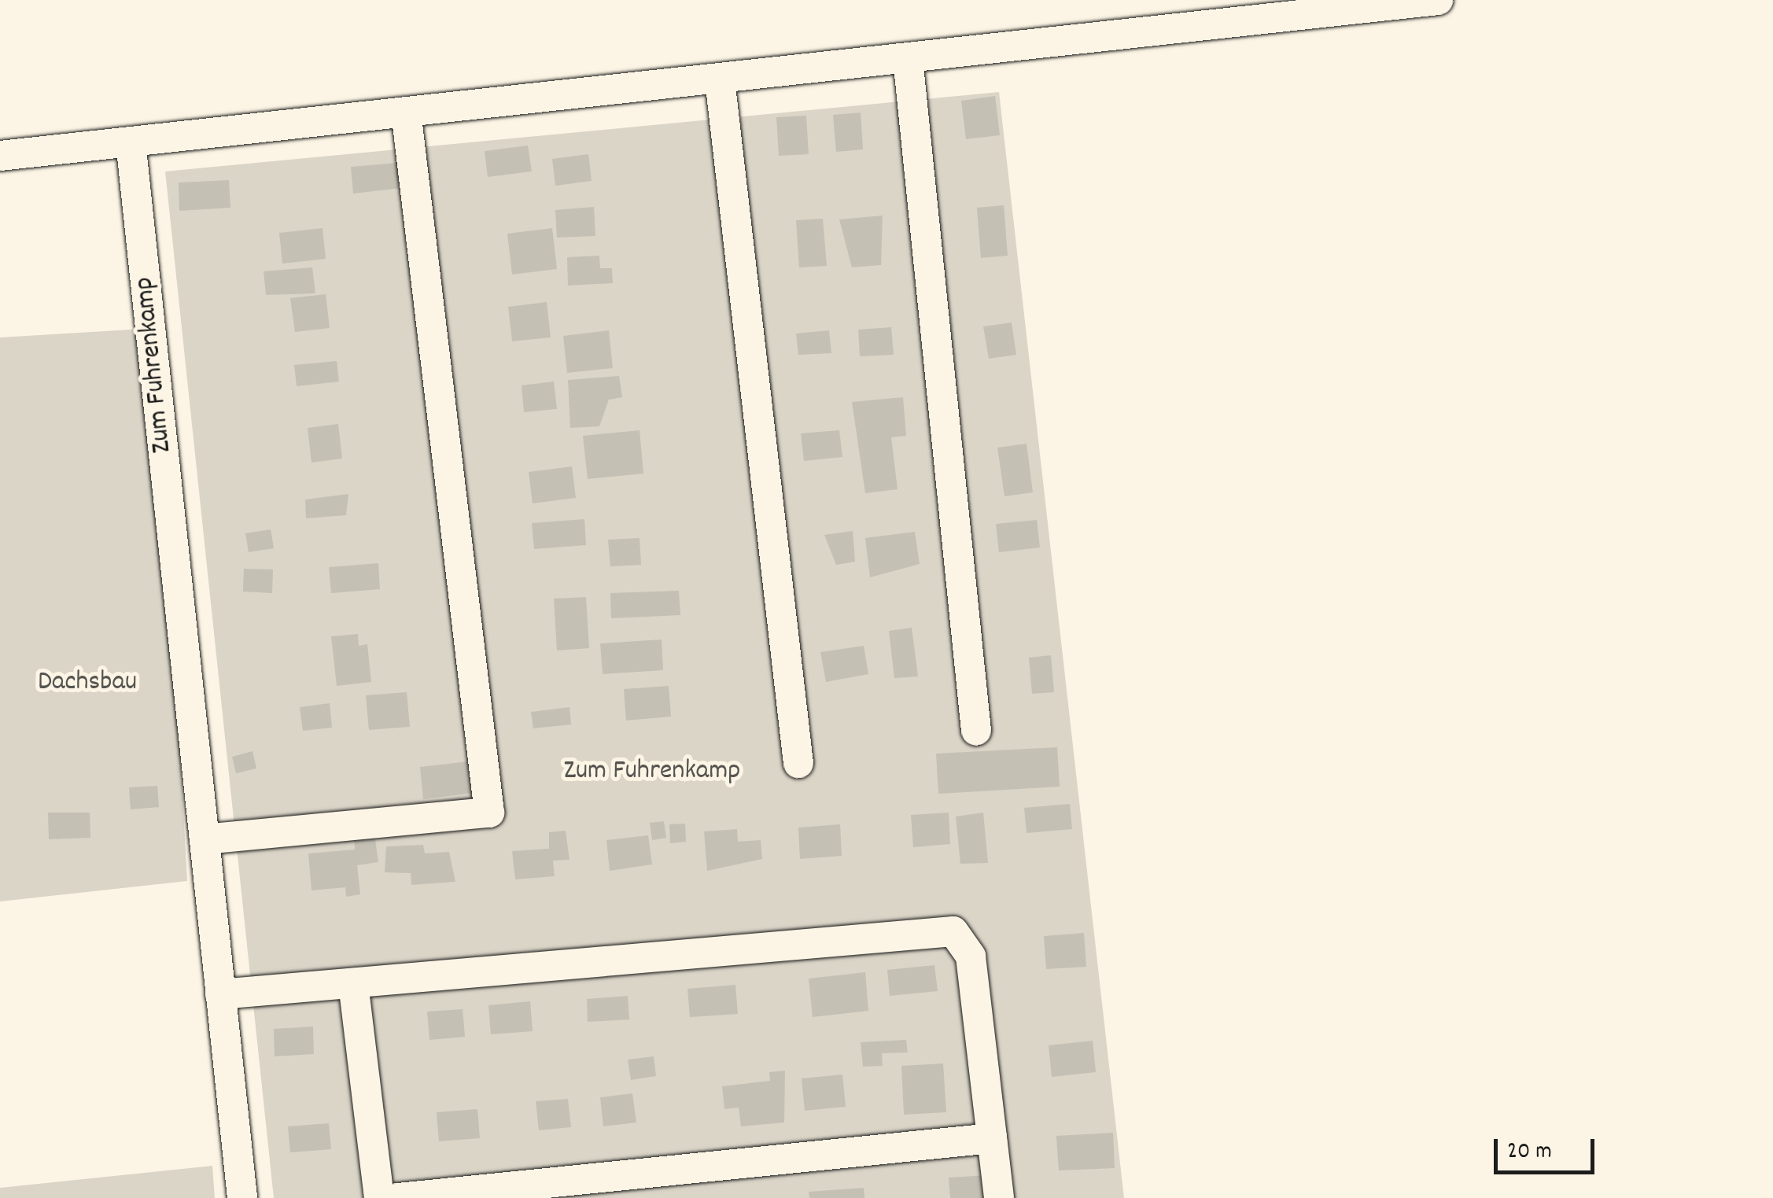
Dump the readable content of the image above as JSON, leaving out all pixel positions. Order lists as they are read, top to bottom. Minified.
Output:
{"streets":{"street":["Zum Fuhrenkamp"]},"parks":["Dachsbau","Zum Fuhrenkamp"],"scale_bar":"20 m"}
